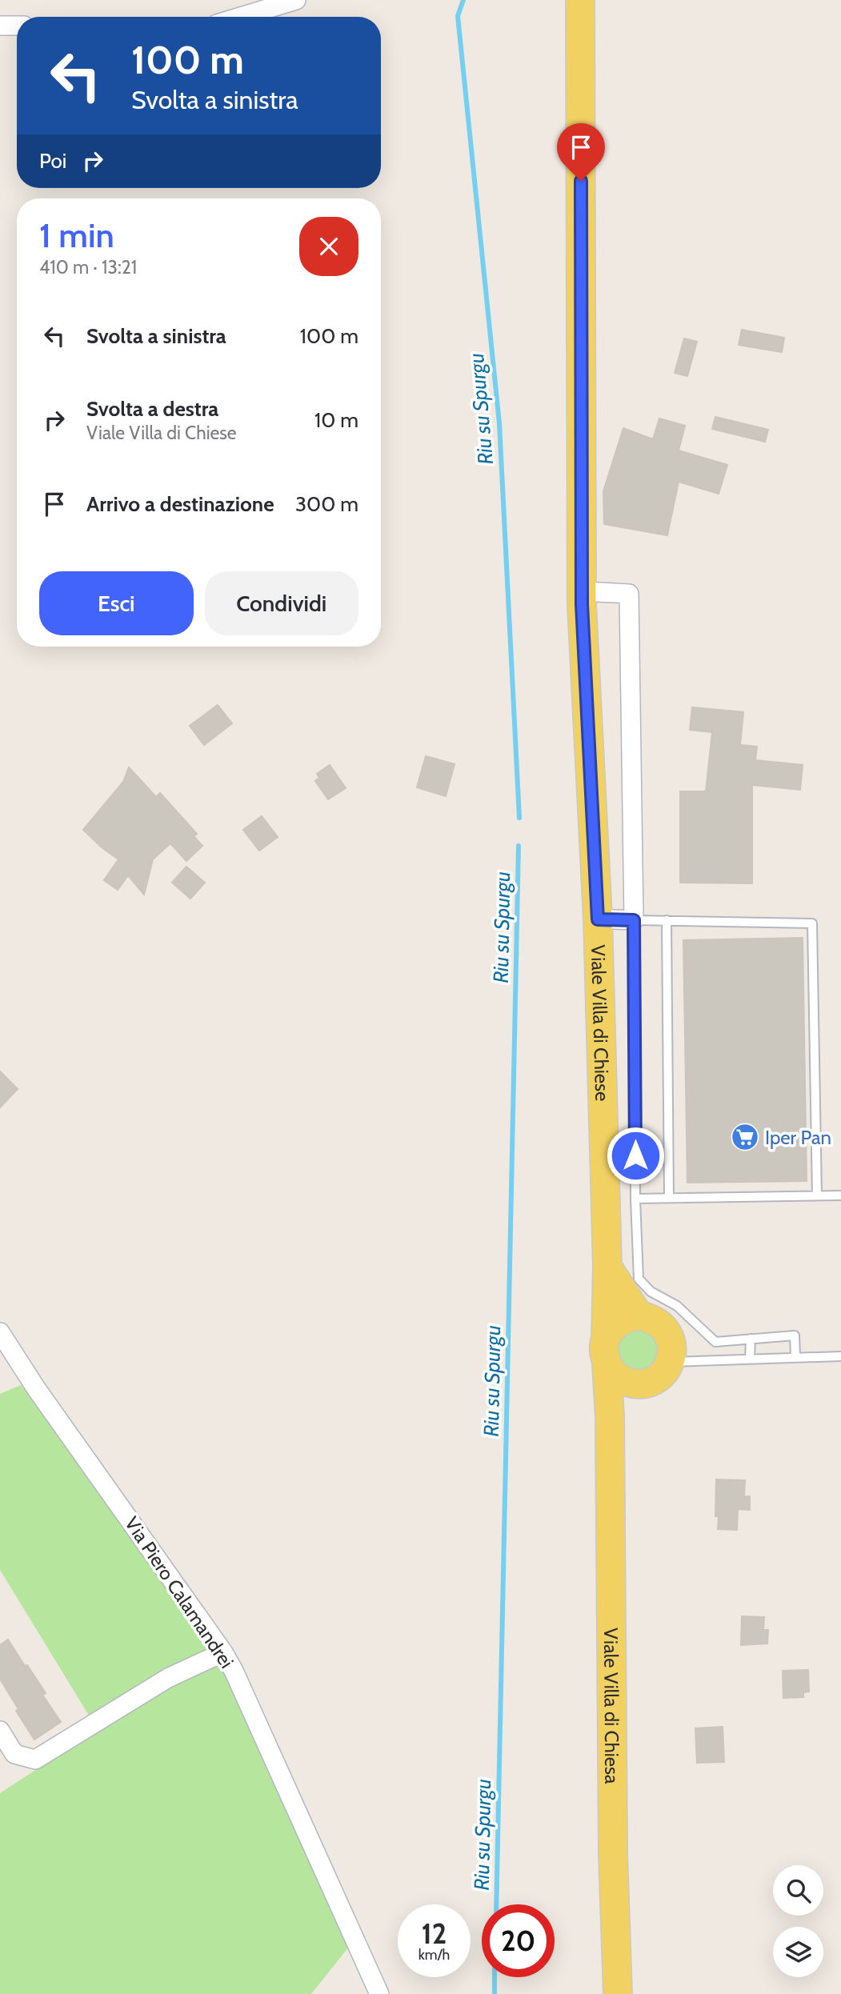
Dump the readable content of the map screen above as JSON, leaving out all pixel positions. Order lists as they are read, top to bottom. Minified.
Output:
{"streets":{"main road":["Viale Villa di Chiese","Viale Villa di Chiesa"],"street":["Via Piero Calamandrei"]},"crossings":[["Viale Villa di Chiese","Viale Villa di Chiesa"]],"water":["Riu su Spurgu"],"places":{"supermarket":["Iper Pan"]},"page":{"turn":["100 m","Svolta a sinistra"],"then":"Poi","heading":["1 min","410 m · 13:21"],"list":[{"name":"Svolta a sinistra","value":"100 m"},{"name":"Svolta a destra","note":"Viale Villa di Chiese","value":"10 m"},{"name":"Arrivo a destinazione","value":"300 m"}],"buttons":["Esci","Condividi"],"speed":"12 km/h","limit":"20"}}
